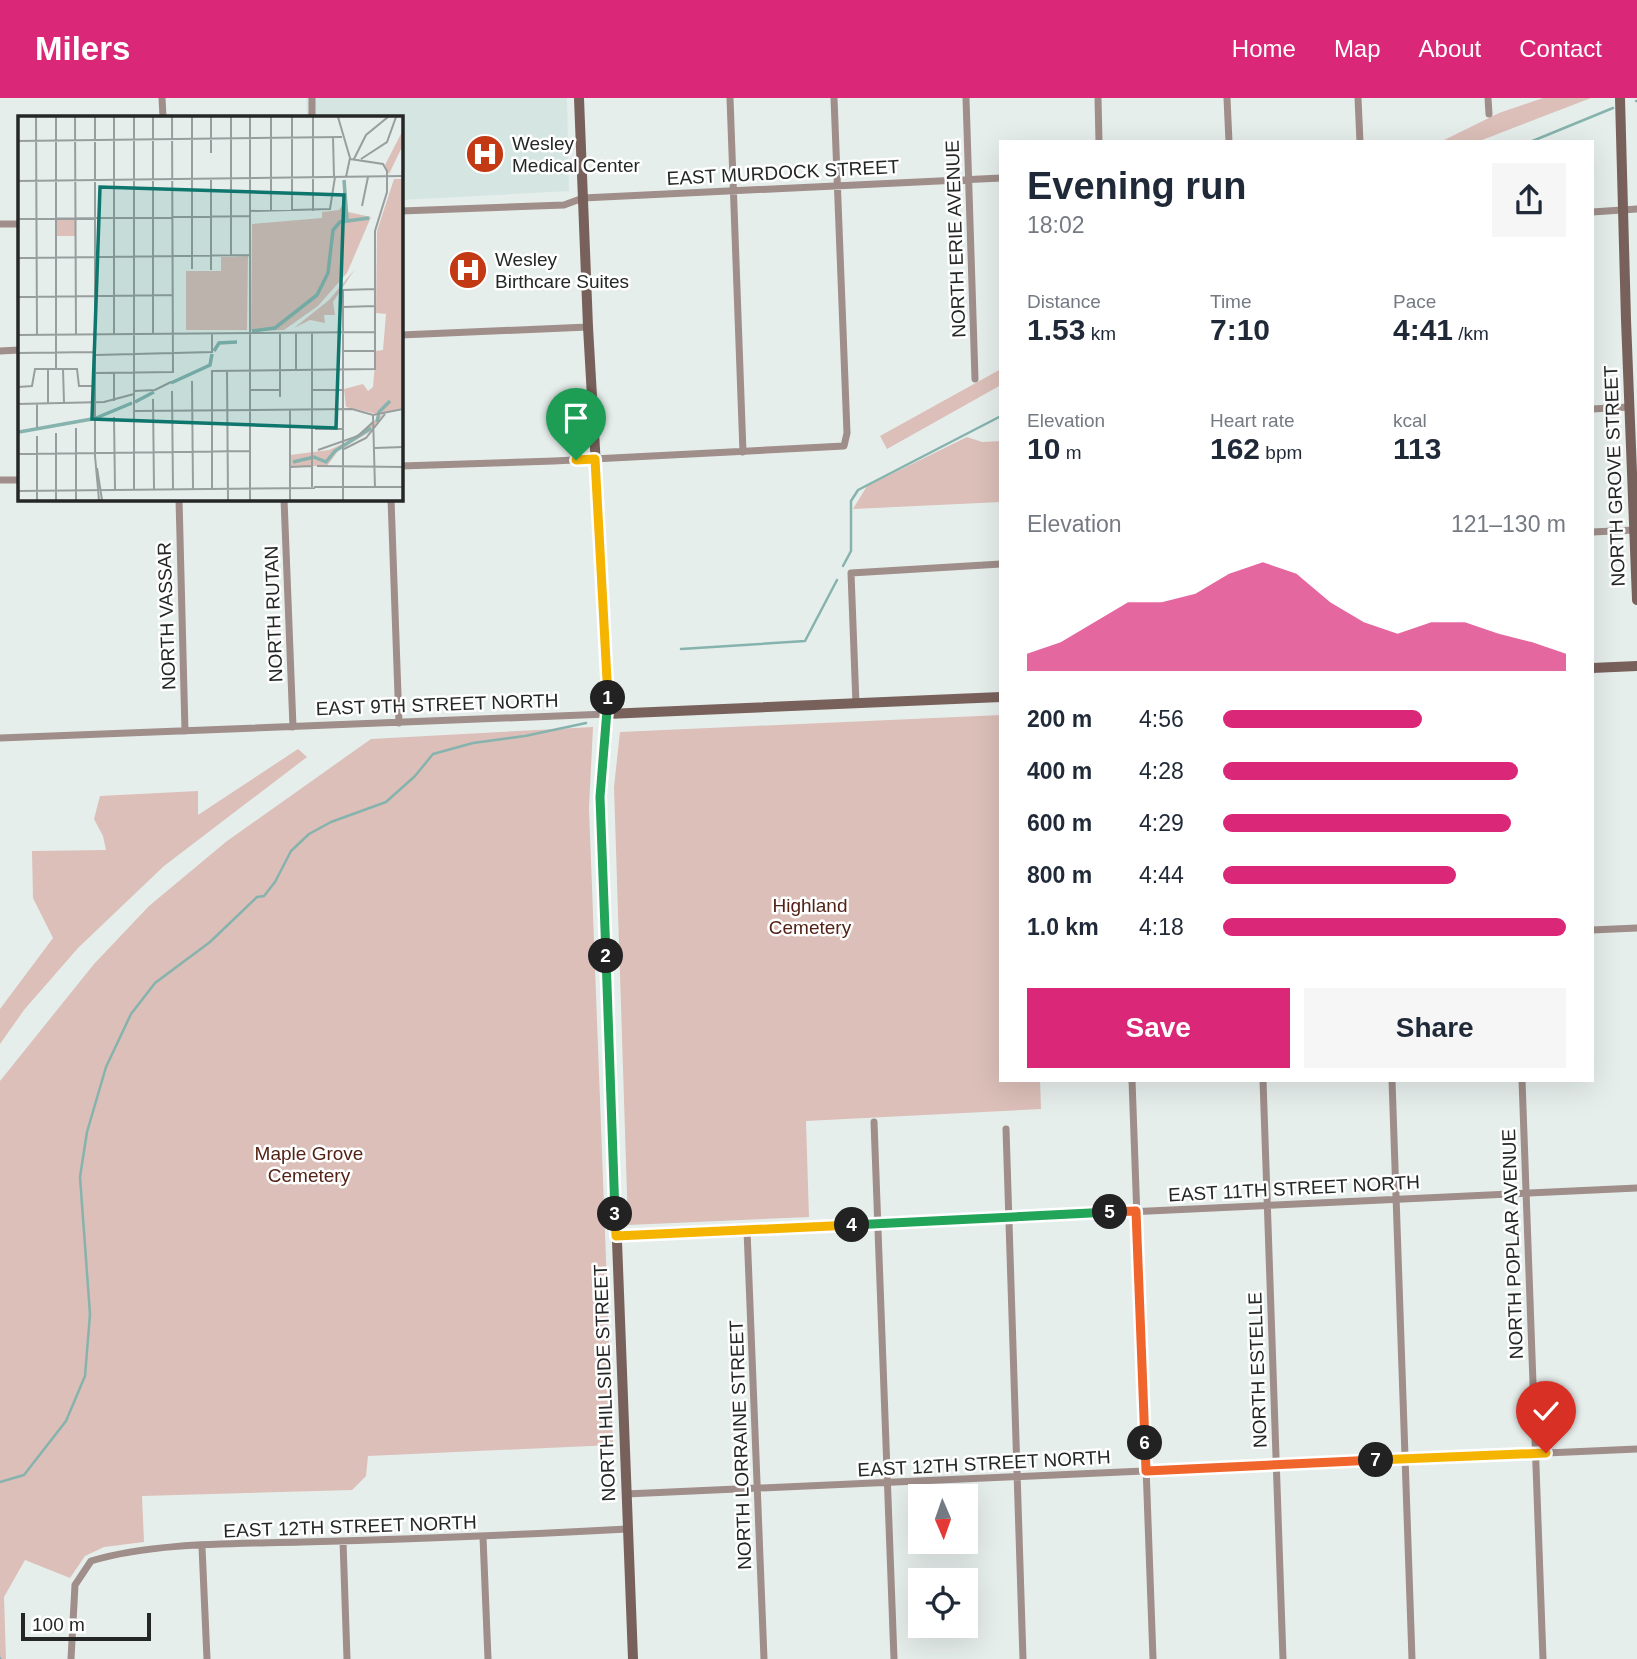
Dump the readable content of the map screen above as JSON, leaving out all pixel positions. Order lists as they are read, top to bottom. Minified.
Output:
{"streets":{"main road":["NORTH GROVE STREET","EAST 9TH STREET NORTH","NORTH HILLSIDE STREET"],"street":["EAST MURDOCK STREET","NORTH ERIE AVENUE","NORTH RUTAN","NORTH VASSAR","EAST 11TH STREET NORTH","NORTH POPLAR AVENUE","NORTH ESTELLE","NORTH LORRAINE STREET","EAST 12TH STREET NORTH"]},"crossings":[["EAST MURDOCK STREET","NORTH ERIE AVENUE"],["EAST MURDOCK STREET","NORTH HILLSIDE STREET"],["NORTH RUTAN","EAST 9TH STREET NORTH"],["NORTH VASSAR","EAST 9TH STREET NORTH"],["EAST 9TH STREET NORTH","NORTH HILLSIDE STREET"],["EAST 11TH STREET NORTH","NORTH POPLAR AVENUE"],["EAST 11TH STREET NORTH","NORTH ESTELLE"],["EAST 11TH STREET NORTH","NORTH HILLSIDE STREET"],["EAST 11TH STREET NORTH","NORTH LORRAINE STREET"],["NORTH POPLAR AVENUE","EAST 12TH STREET NORTH"],["NORTH ESTELLE","EAST 12TH STREET NORTH"],["NORTH HILLSIDE STREET","EAST 12TH STREET NORTH"],["NORTH LORRAINE STREET","EAST 12TH STREET NORTH"]],"parks":["Highland Cemetery","Maple Grove Cemetery"],"places":{"hospital":["Wesley Medical Center","Wesley Birthcare Suites"]},"scale_bar":"100 m","north":"bottom","page":{"header":"Milers","nav":["Home","Map","About","Contact"],"heading":["Evening run","18:02"],"stats":[["Distance","1.53 km"],["Time","7:10"],["Pace","4:41 /km"],["Elevation","10 m"],["Heart rate","162 bpm"],["kcal","113"]],"chart":["Elevation","121–130 m"],"pins":["1","2","5","3","4","6","7"],"list":[{"name":"200 m","note":"4:56"},{"name":"400 m","note":"4:28"},{"name":"600 m","note":"4:29"},{"name":"800 m","note":"4:44"},{"name":"1.0 km","note":"4:18"}],"buttons":["Save","Share"],"scale":"100 m"}}
